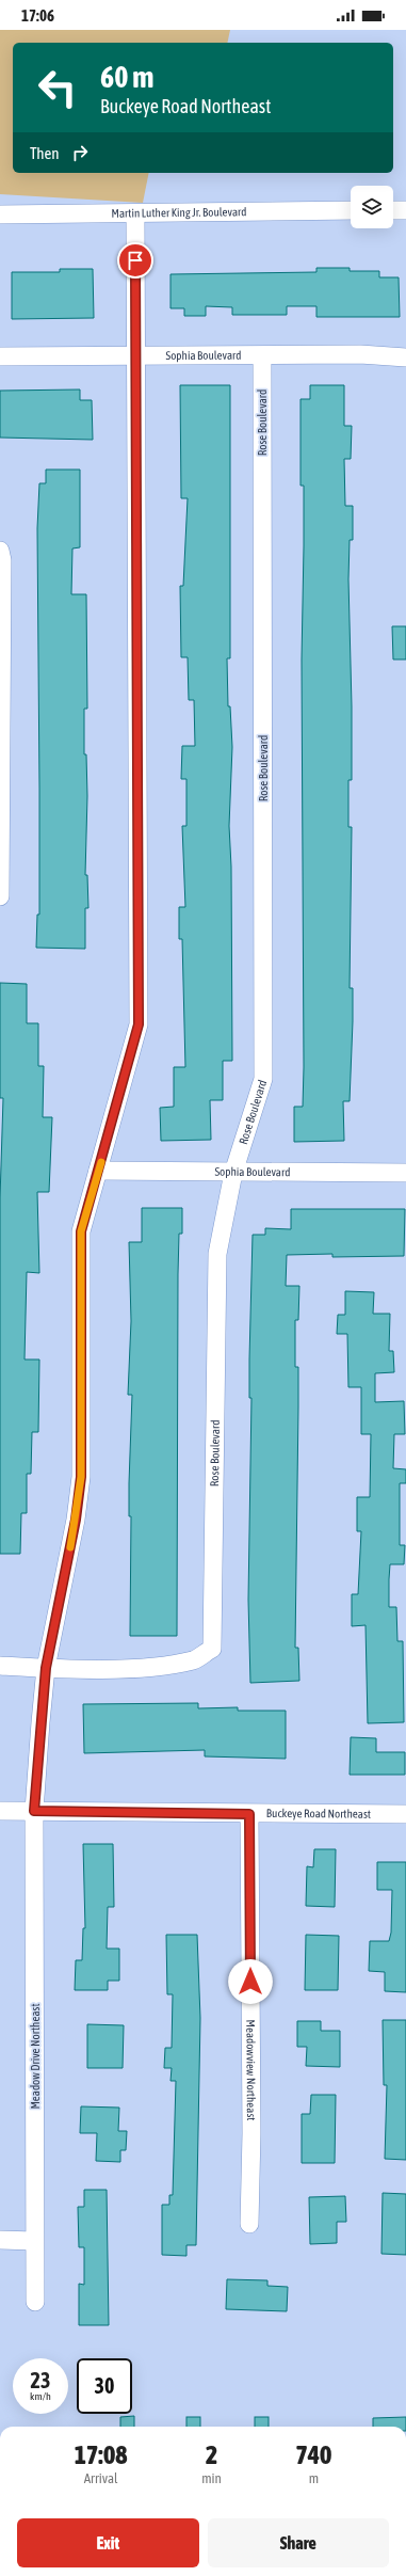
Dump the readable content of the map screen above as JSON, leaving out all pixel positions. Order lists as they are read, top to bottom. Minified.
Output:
{"streets":{"street":["Martin Luther King Jr. Boulevard","Sophia Boulevard","Rose Boulevard","Buckeye Road Northeast","Meadow Drive Northeast","Meadowview Northeast"]},"crossings":[["Martin Luther King Jr. Boulevard","Meadow Drive Northeast"],["Sophia Boulevard","Rose Boulevard"],["Sophia Boulevard","Meadow Drive Northeast"],["Rose Boulevard","Meadow Drive Northeast"],["Buckeye Road Northeast","Meadow Drive Northeast"],["Buckeye Road Northeast","Meadowview Northeast"]],"page":{"status":"17:06","turn":["60 m","Buckeye Road Northeast"],"then":"Then","speed":"23 km/h","limit":"30","eta":["17:08","Arrival","2","min","740","m"],"buttons":["Exit","Share"]}}
